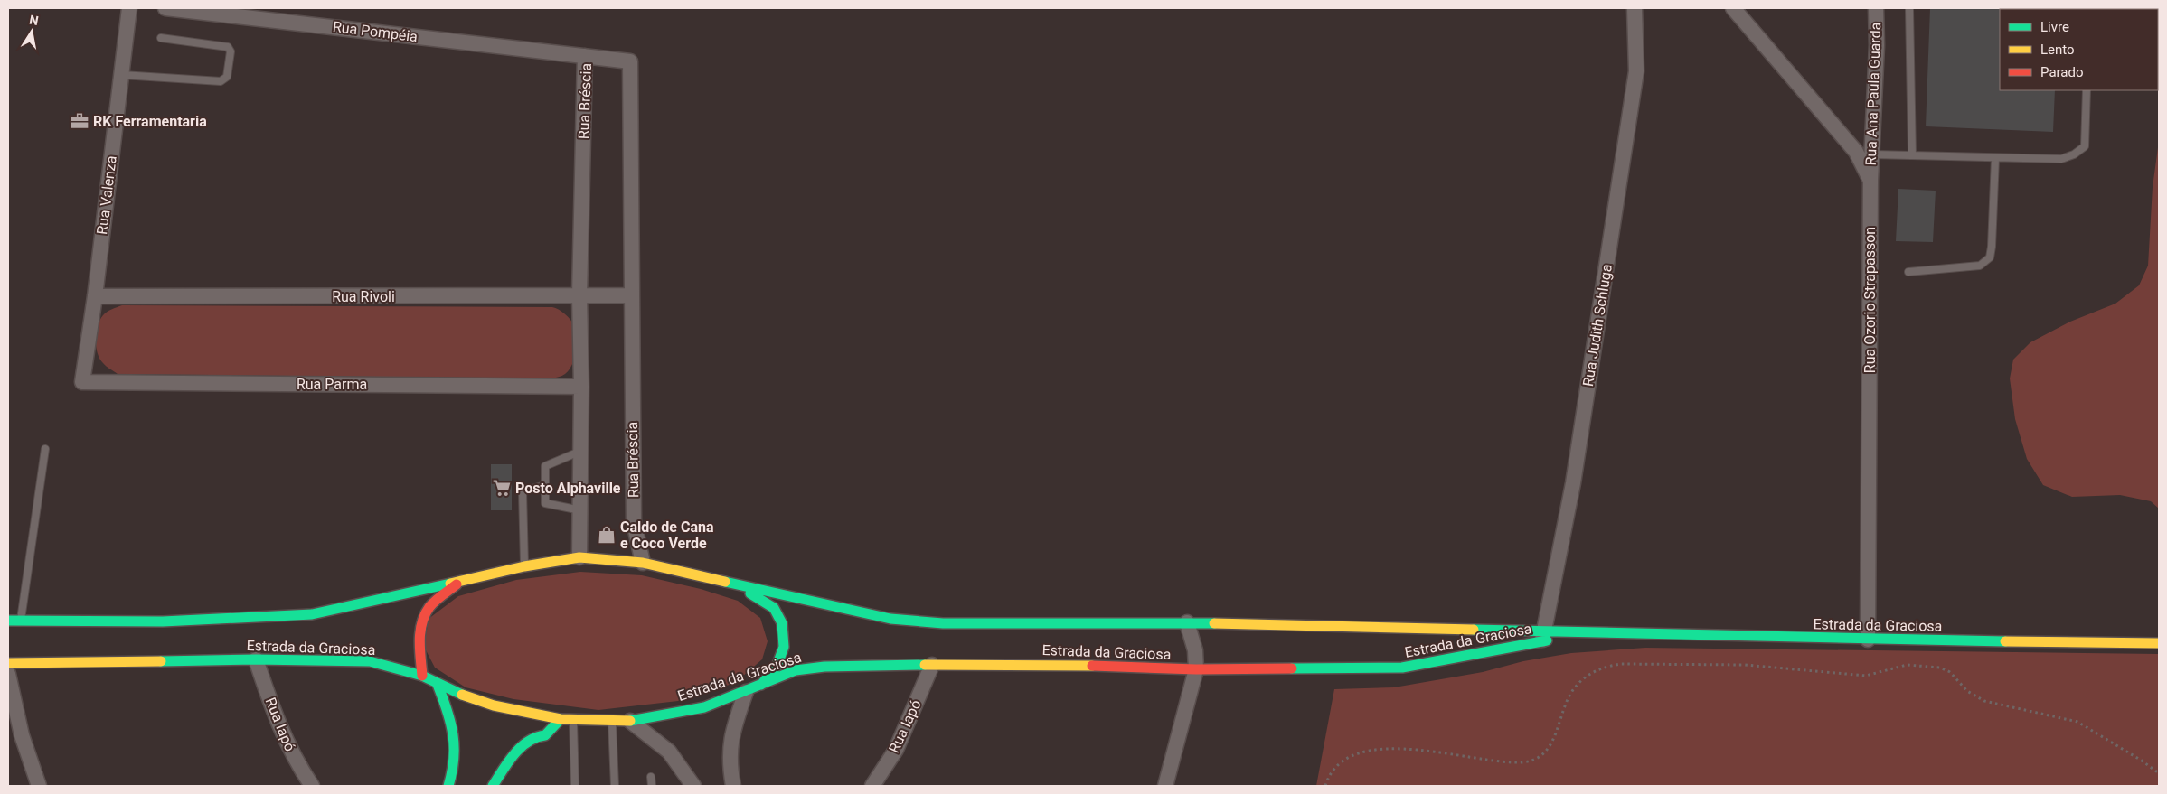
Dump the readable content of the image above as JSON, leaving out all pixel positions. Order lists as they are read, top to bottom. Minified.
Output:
{"streets":{"main road":["Estrada da Graciosa"],"street":["Rua Pompéia","Rua Ana Paula Guarda","Rua Bréscia","Rua Valenza","Rua Rivoli","Rua Ozorio Strapasson","Rua Judith Schluga","Rua Parma","Rua Iapó"]},"crossings":[["Rua Pompéia","Rua Bréscia"],["Rua Ana Paula Guarda","Rua Ozorio Strapasson"],["Rua Bréscia","Rua Rivoli"],["Rua Bréscia","Rua Parma"],["Rua Bréscia","Estrada da Graciosa"],["Rua Valenza","Rua Rivoli"],["Rua Valenza","Rua Parma"],["Rua Ozorio Strapasson","Estrada da Graciosa"],["Rua Judith Schluga","Estrada da Graciosa"],["Estrada da Graciosa","Rua Iapó"]],"places":{"office":["RK Ferramentaria"],"supermarket":["Posto Alphaville"],"shop":["Caldo de Cana e Coco Verde"]},"legend":["Livre","Lento","Parado"],"north":"top"}
